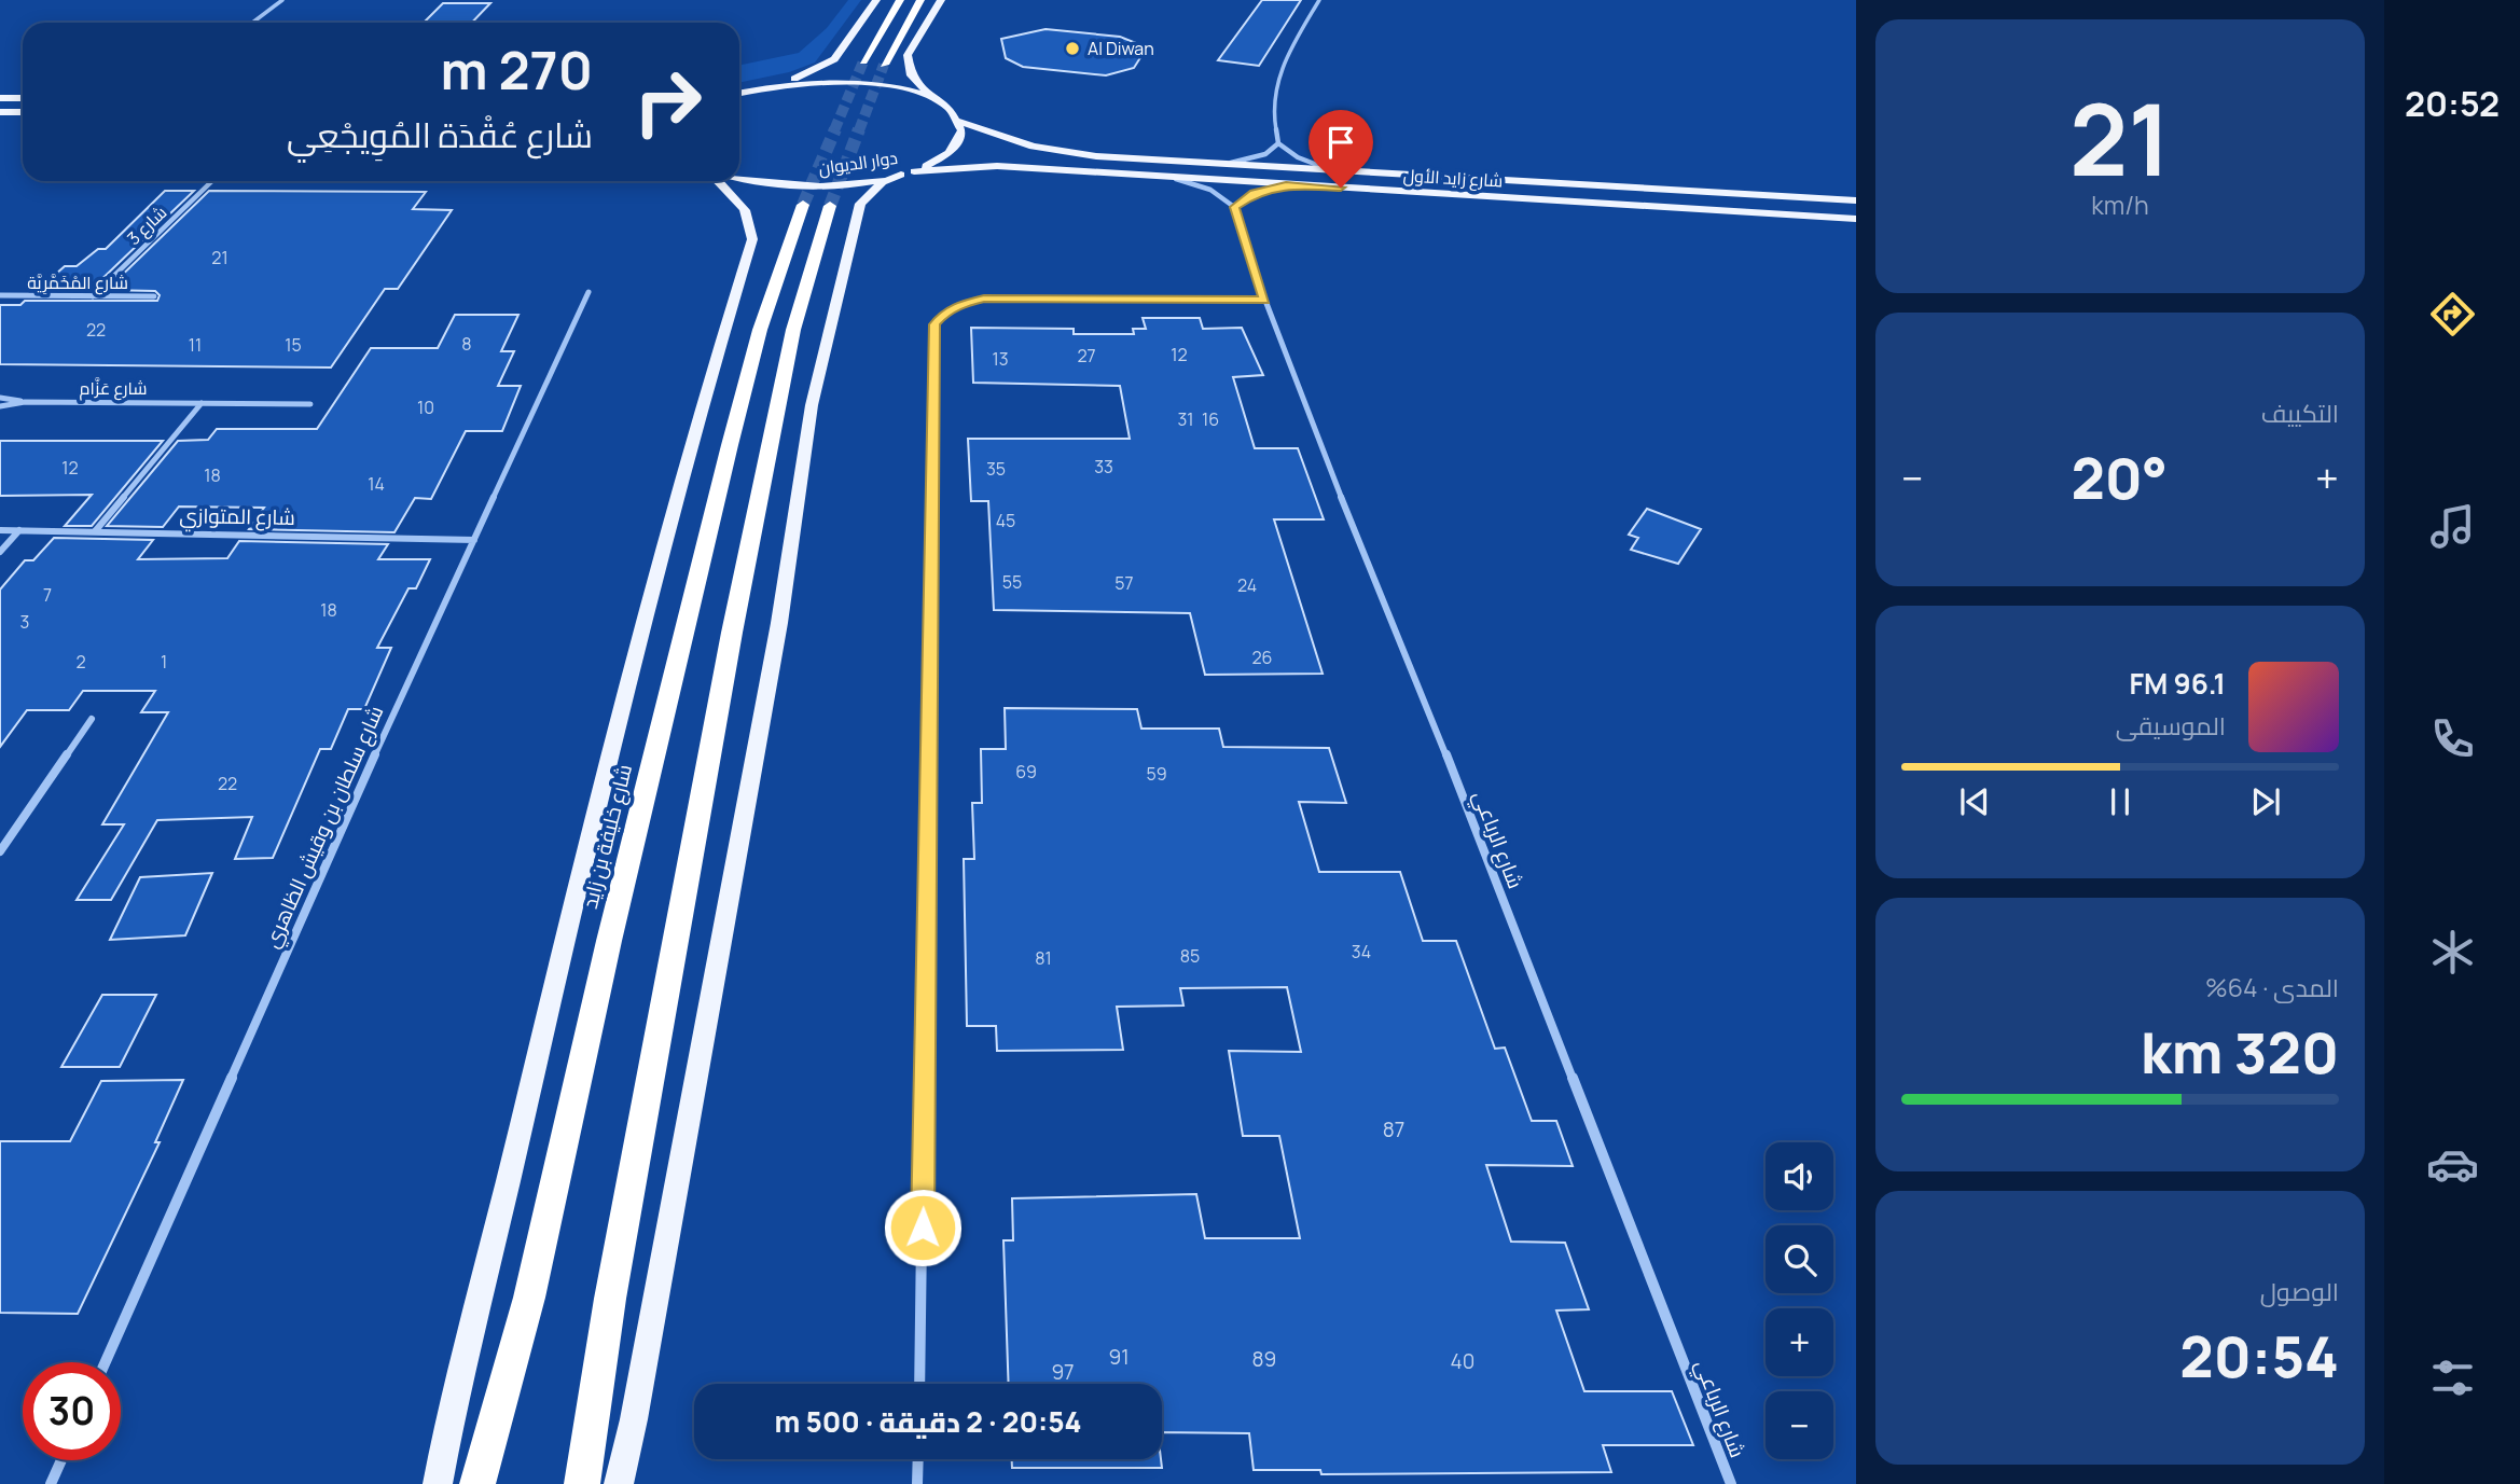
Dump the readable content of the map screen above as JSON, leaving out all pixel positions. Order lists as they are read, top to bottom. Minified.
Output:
{"streets":{"highway":["شارع خليفة بن زايد"],"main road":["دوار الديوان","شارع زايد الأول"],"street":["شارع 3","شارع المْخَمَّرِيَّة","شارع عَزَّام","شارع المتوازي","شارع سلطان بن وقيش الظاهري","شارع الرباعي"]},"crossings":[["دوار الديوان","شارع زايد الأول"],["شارع 3","شارع المْخَمَّرِيَّة"],["شارع المتوازي","شارع سلطان بن وقيش الظاهري"]],"places":["Al Diwan"],"house_numbers":["21","22","8","11","15","12","27","13","10","31","16","33","12","35","18","14","45","55","57","24","7","18","3","26","2","1","69","59","22","34","85","81","87","91","89","40","97"],"page":{"tabs":"20:52","tile":[["21","km/h"],"التكييف",["المدى · 64%","320 km"],["الوصول","20:54"]],"turn":["270 m","شارع عُقْدَة المُوِيجْعِي"],"heat":["−","20°","+"],"song":["96.1 FM","الموسيقى"],"map_buttons":["+","−"],"limit":"30","trip":"20:54 · 2 دقيقة · 500 m"}}
